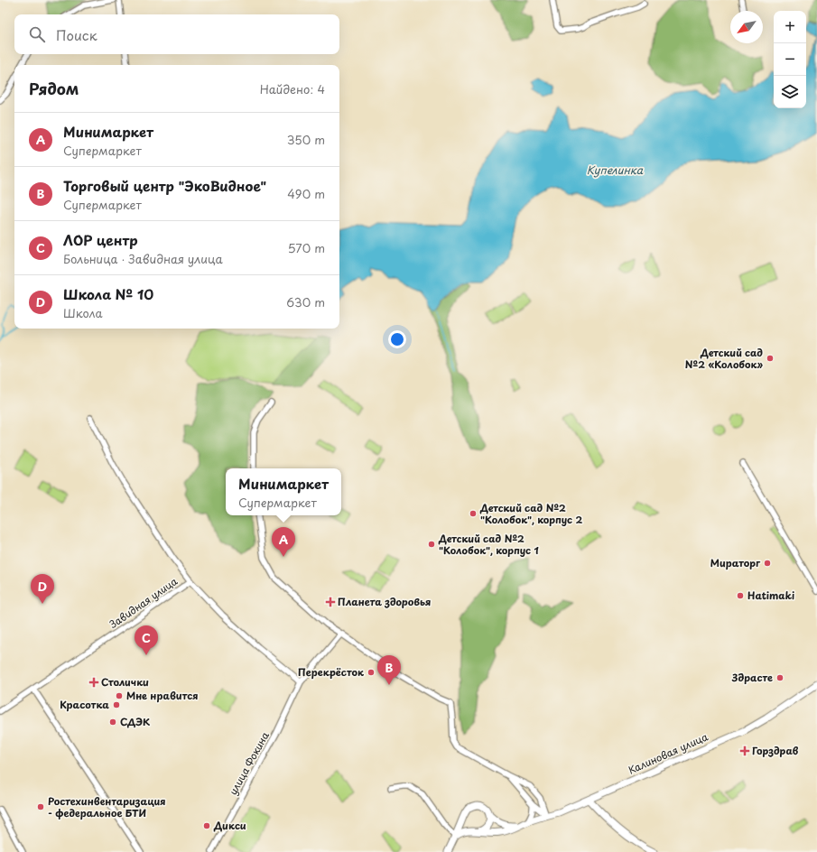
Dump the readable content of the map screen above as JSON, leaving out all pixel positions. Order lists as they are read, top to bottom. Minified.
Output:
{"streets":{"street":["Завидная улица","Калиновая улица","улица Фокина"]},"crossings":[["Завидная улица","улица Фокина"]],"water":["Купелинка"],"places":{"other":["Детский сад №2 «Колобок»","Детский сад №2 \"Колобок\", корпус 2","Детский сад №2 \"Колобок\", корпус 1","Мираторг","Hatimaki","Перекрёсток","Здрасте","Мне нравится","Красотка","СДЭК","Ростехинвентаризация - федеральное БТИ","Дикси"],"health":["Планета здоровья","Столички","Горздрав"]},"north":"bottom left","page":{"map_buttons":["+","−"],"search":"Поиск","heading":["Рядом","Найдено: 4"],"list":[{"mark":"A","name":"Минимаркет","note":"Супермаркет","value":"350 m"},{"mark":"B","name":"Торговый центр \"ЭкоВидное\"","note":"Супермаркет","value":"490 m"},{"mark":"C","name":"ЛОР центр","note":"Больница · Завидная улица","value":"570 m"},{"mark":"D","name":"Школа № 10","note":"Школа","value":"630 m"}],"popup":["Минимаркет","Супермаркет"],"pins":["A","D","C","B"]}}
